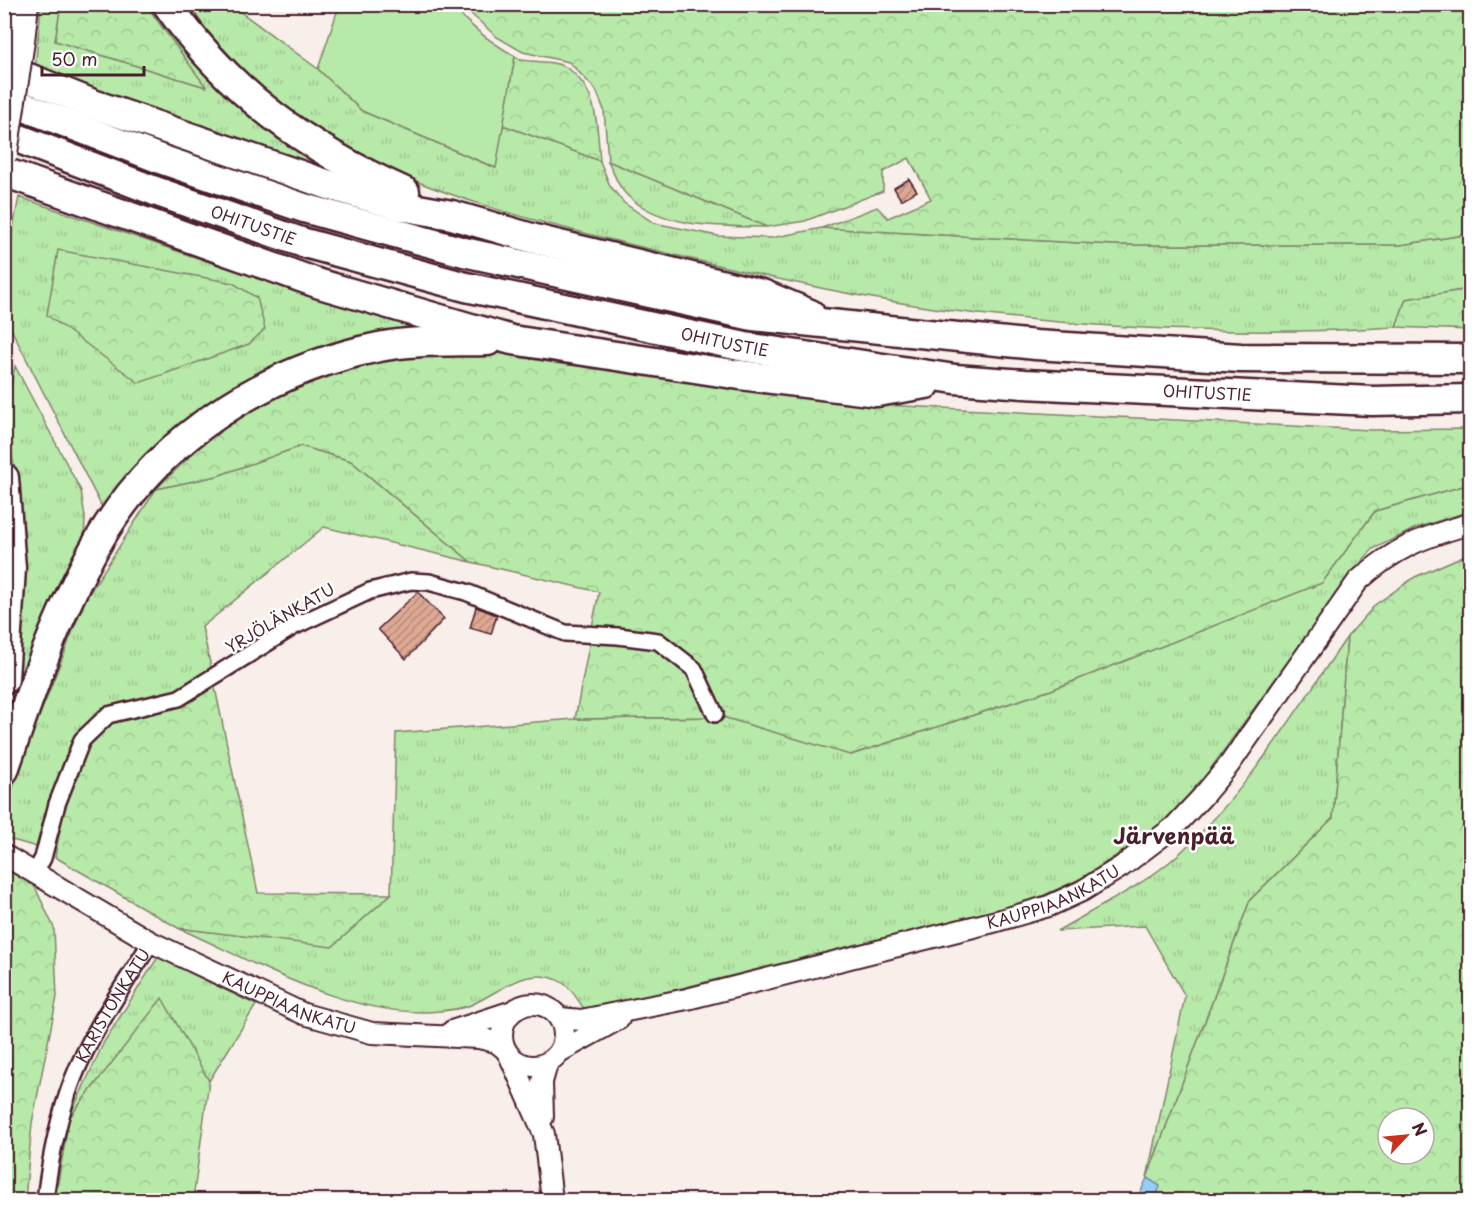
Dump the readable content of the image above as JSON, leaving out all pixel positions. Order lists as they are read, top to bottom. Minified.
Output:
{"streets":{"highway":["OHITUSTIE"],"street":["YRJÖLÄNKATU","KAUPPIAANKATU","KARISTONKATU"]},"crossings":[["YRJÖLÄNKATU","KARISTONKATU"],["KAUPPIAANKATU","KARISTONKATU"]],"districts":["Järvenpää"],"scale_bar":"50 m","north":"top right"}
